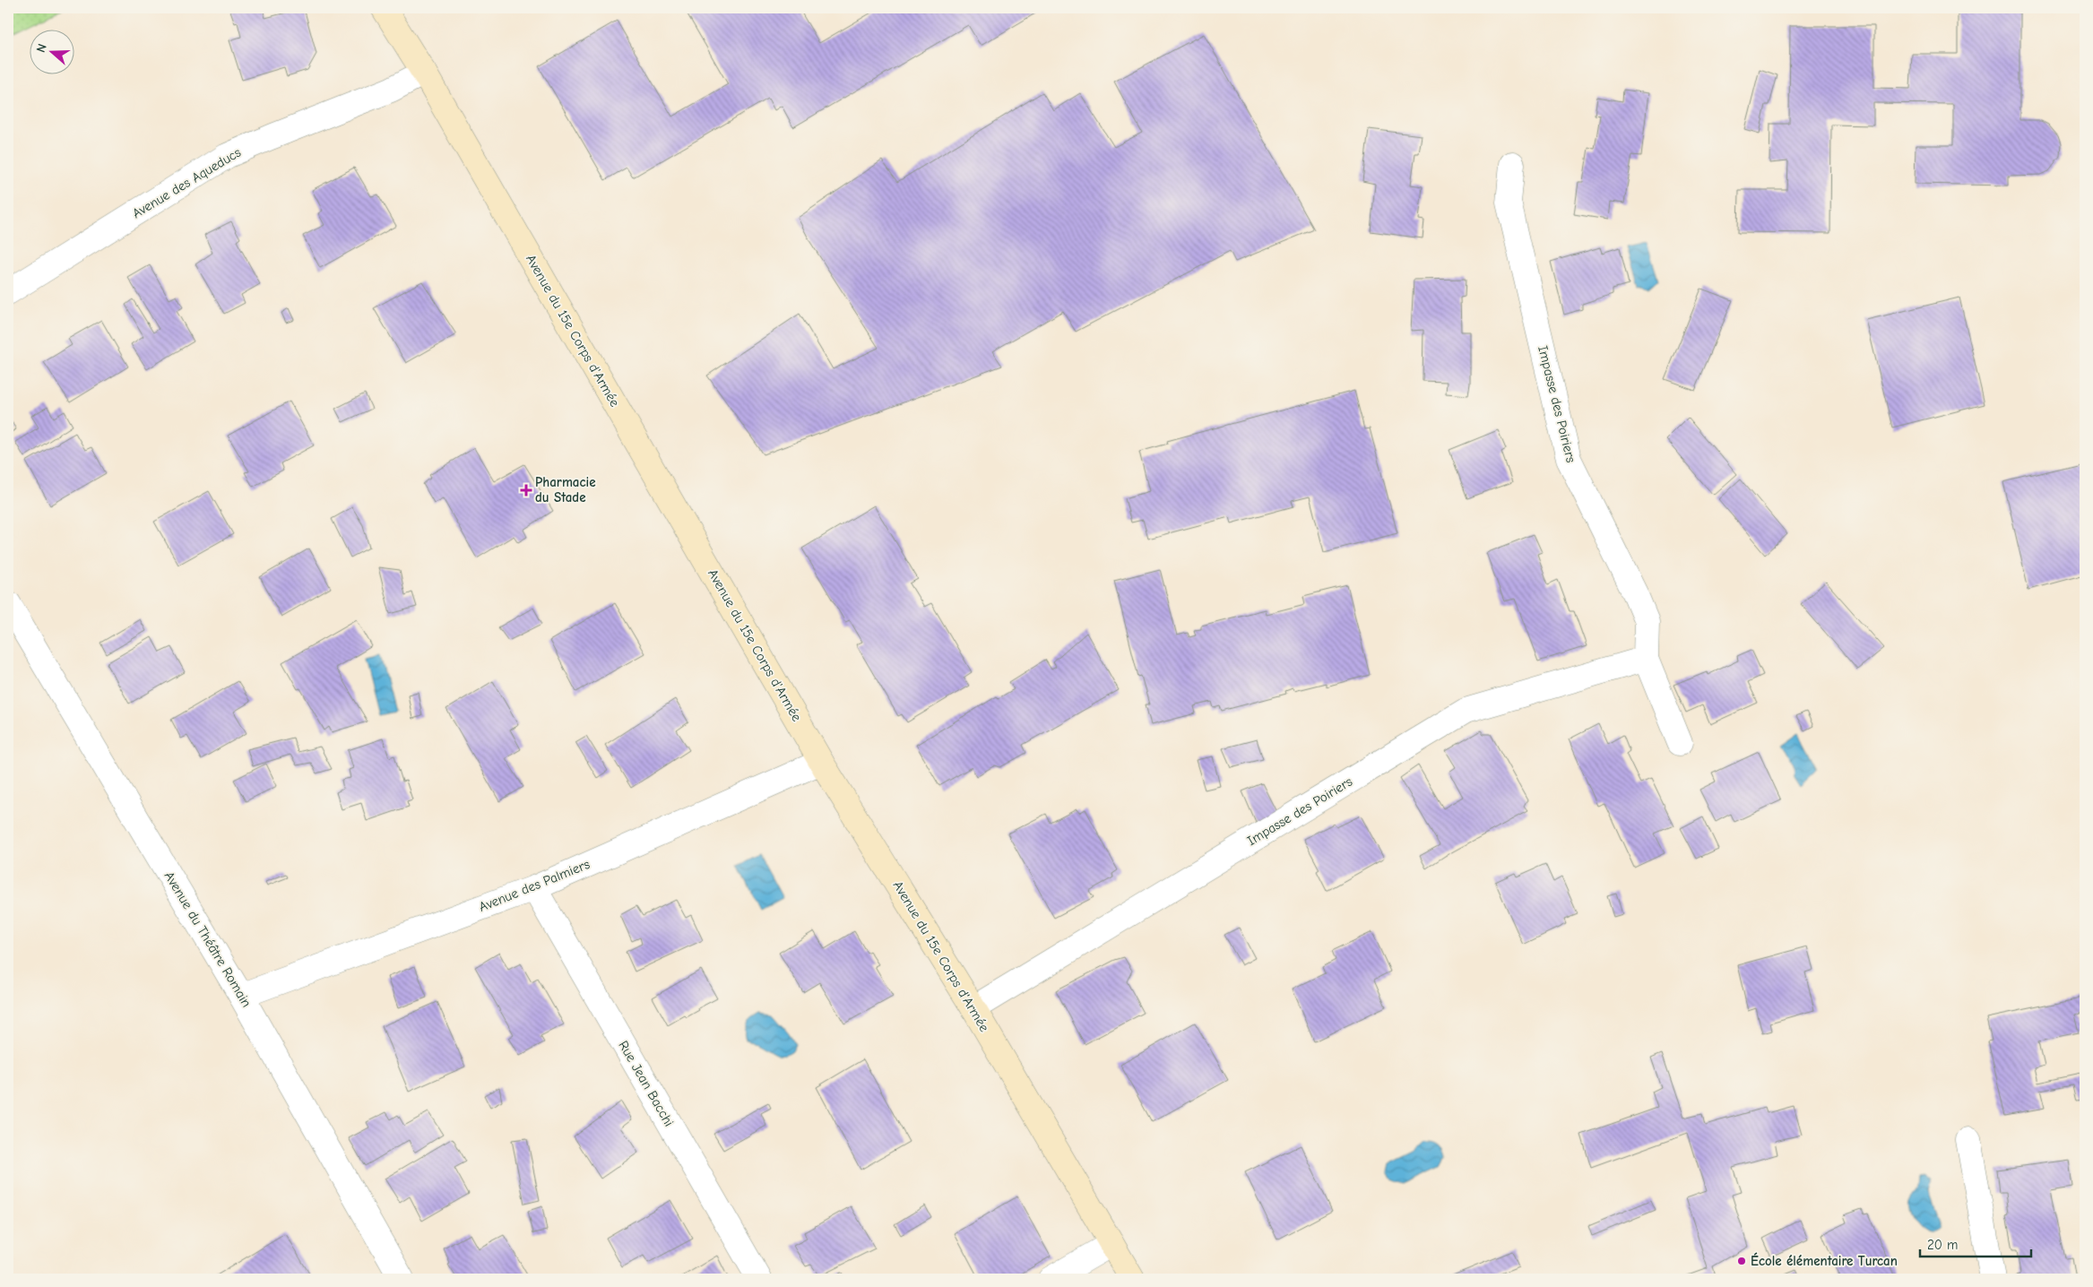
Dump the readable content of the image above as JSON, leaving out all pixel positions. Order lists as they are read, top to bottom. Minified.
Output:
{"streets":{"main road":["Avenue du 15e Corps d'Armée"],"street":["Avenue des Aqueducs","Impasse des Poiriers","Avenue des Palmiers","Avenue du Théâtre Romain","Rue Jean Bacchi"]},"crossings":[["Avenue des Aqueducs","Avenue du 15e Corps d'Armée"],["Avenue du 15e Corps d'Armée","Impasse des Poiriers"],["Avenue du 15e Corps d'Armée","Avenue des Palmiers"],["Avenue des Palmiers","Avenue du Théâtre Romain"],["Avenue des Palmiers","Rue Jean Bacchi"]],"places":{"health":["Pharmacie du Stade"],"other":["École élémentaire Turcan"]},"scale_bar":"20 m","north":"left"}
